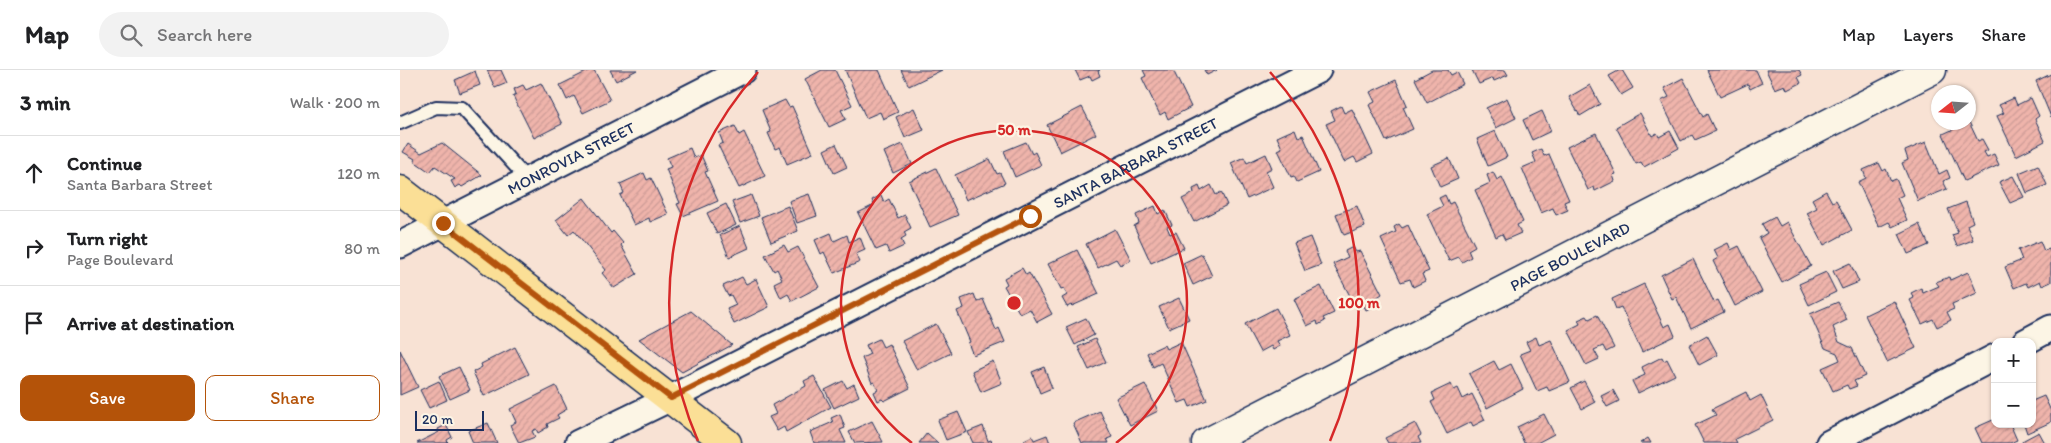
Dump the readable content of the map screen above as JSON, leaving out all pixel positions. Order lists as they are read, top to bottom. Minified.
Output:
{"streets":{"street":["MONROVIA STREET","SANTA BARBARA STREET","PAGE BOULEVARD"]},"scale_bar":"20 m","north":"left","page":{"header":"Map","search":"Search here","nav":["Map","Layers","Share"],"heading":["3 min","Walk · 200 m"],"list":[["Continue","Santa Barbara Street","120 m"],["Turn right","Page Boulevard","80 m"],"Arrive at destination"],"map_buttons":["+","−"],"buttons":["Save","Share"],"scale":"20 m"},"rings":["50 m","100 m"]}
